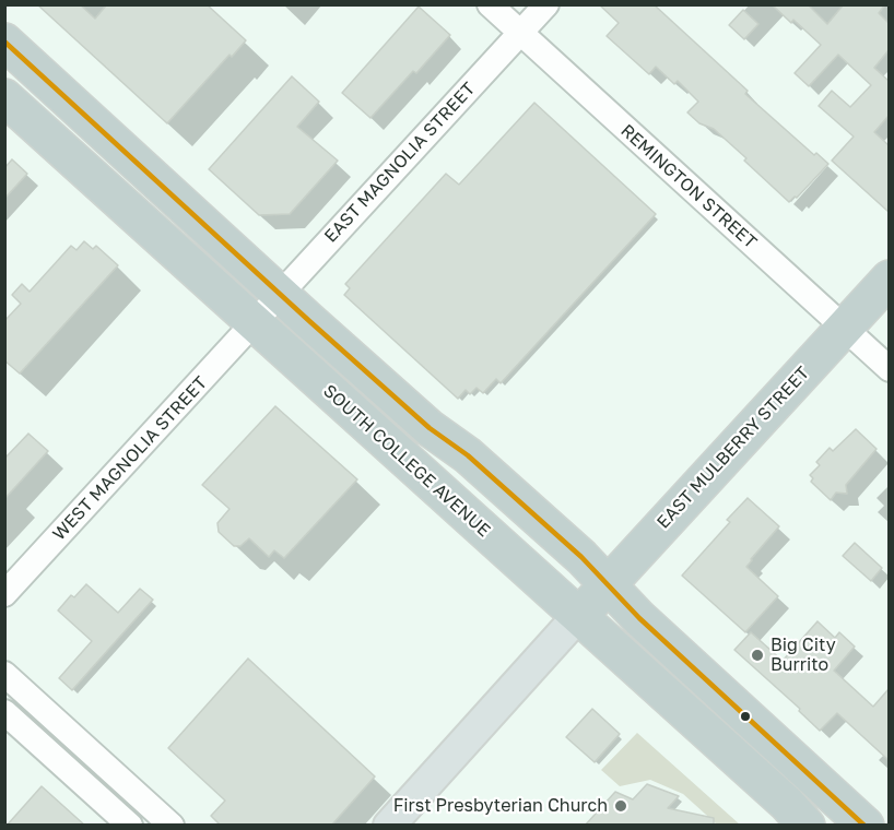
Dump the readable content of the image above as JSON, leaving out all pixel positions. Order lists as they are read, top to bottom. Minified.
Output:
{"streets":{"highway":["EAST MULBERRY STREET","SOUTH COLLEGE AVENUE"],"street":["EAST MAGNOLIA STREET","REMINGTON STREET","WEST MAGNOLIA STREET"]},"crossings":[["EAST MAGNOLIA STREET","REMINGTON STREET"],["EAST MAGNOLIA STREET","WEST MAGNOLIA STREET"],["EAST MAGNOLIA STREET","SOUTH COLLEGE AVENUE"],["REMINGTON STREET","EAST MULBERRY STREET"],["EAST MULBERRY STREET","SOUTH COLLEGE AVENUE"],["WEST MAGNOLIA STREET","SOUTH COLLEGE AVENUE"]],"places":["Big City Burrito","First Presbyterian Church"]}
